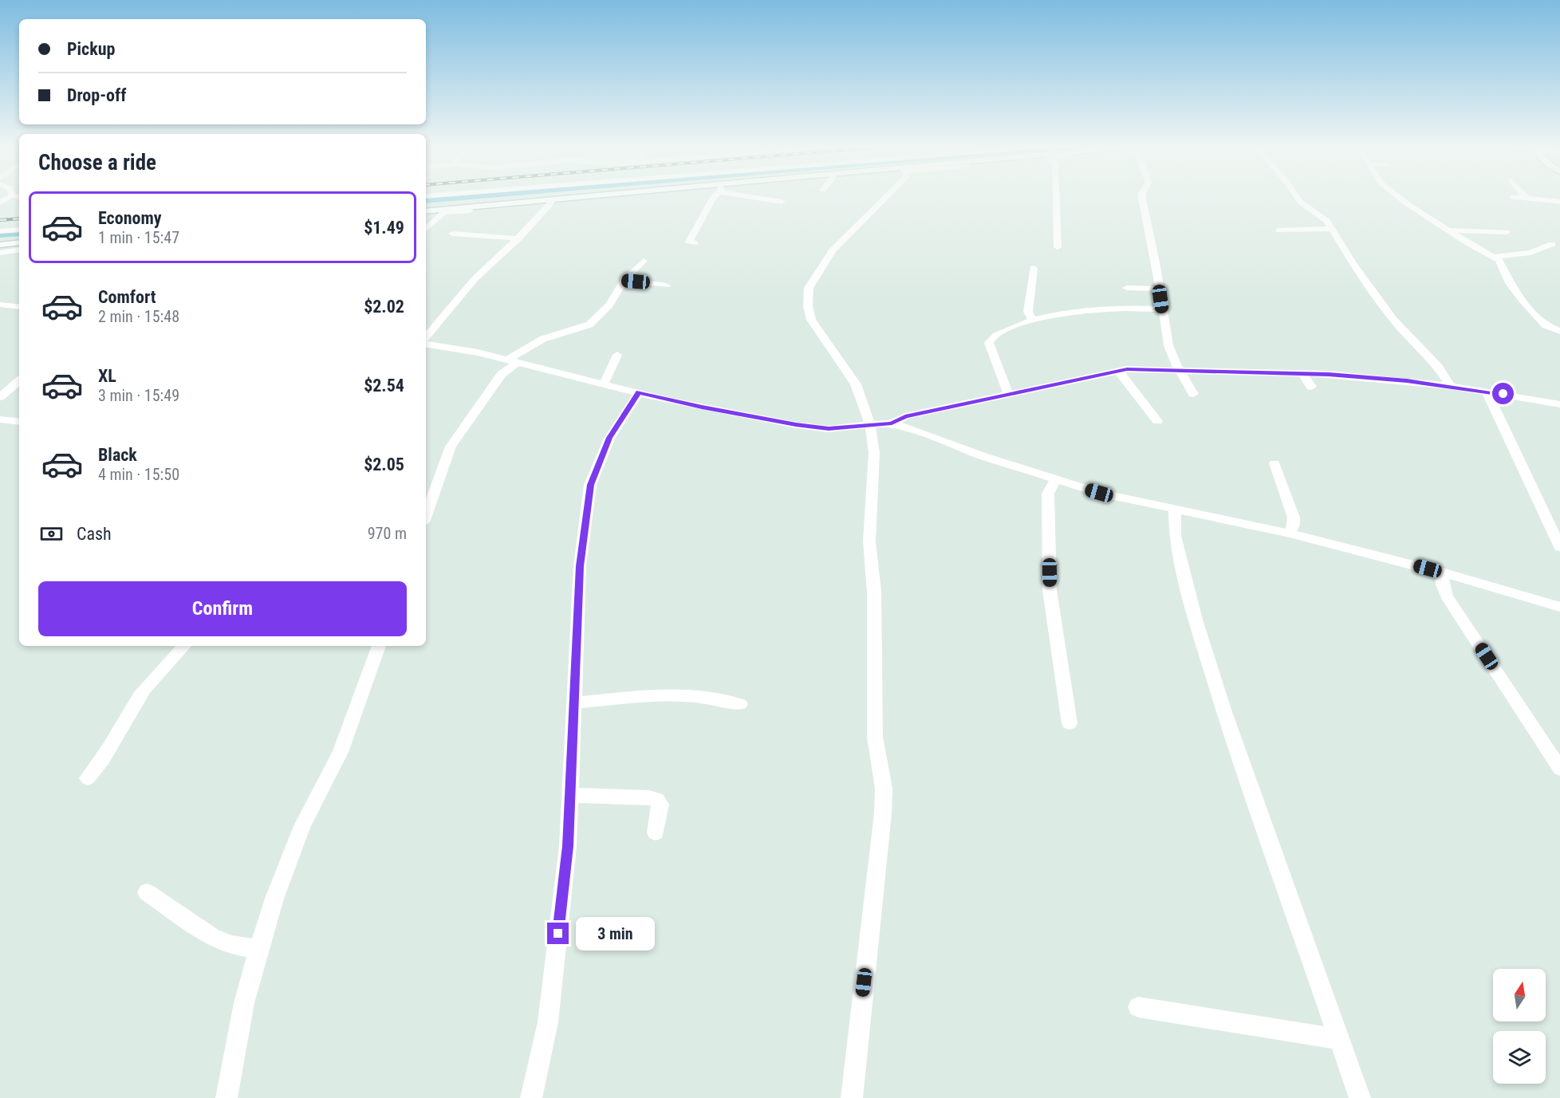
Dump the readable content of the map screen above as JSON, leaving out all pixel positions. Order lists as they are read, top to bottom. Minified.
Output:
{"north":"top","page":{"banner":["Pickup","Drop-off"],"heading":"Choose a ride","list":[{"name":"Economy","note":"1 min · 15:47","value":"$1.49"},{"name":"Comfort","note":"2 min · 15:48","value":"$2.02"},{"name":"XL","note":"3 min · 15:49","value":"$2.54"},{"name":"Black","note":"4 min · 15:50","value":"$2.05"}],"pay":["Cash","970 m"],"buttons":"Confirm","bubble":"3 min"}}
